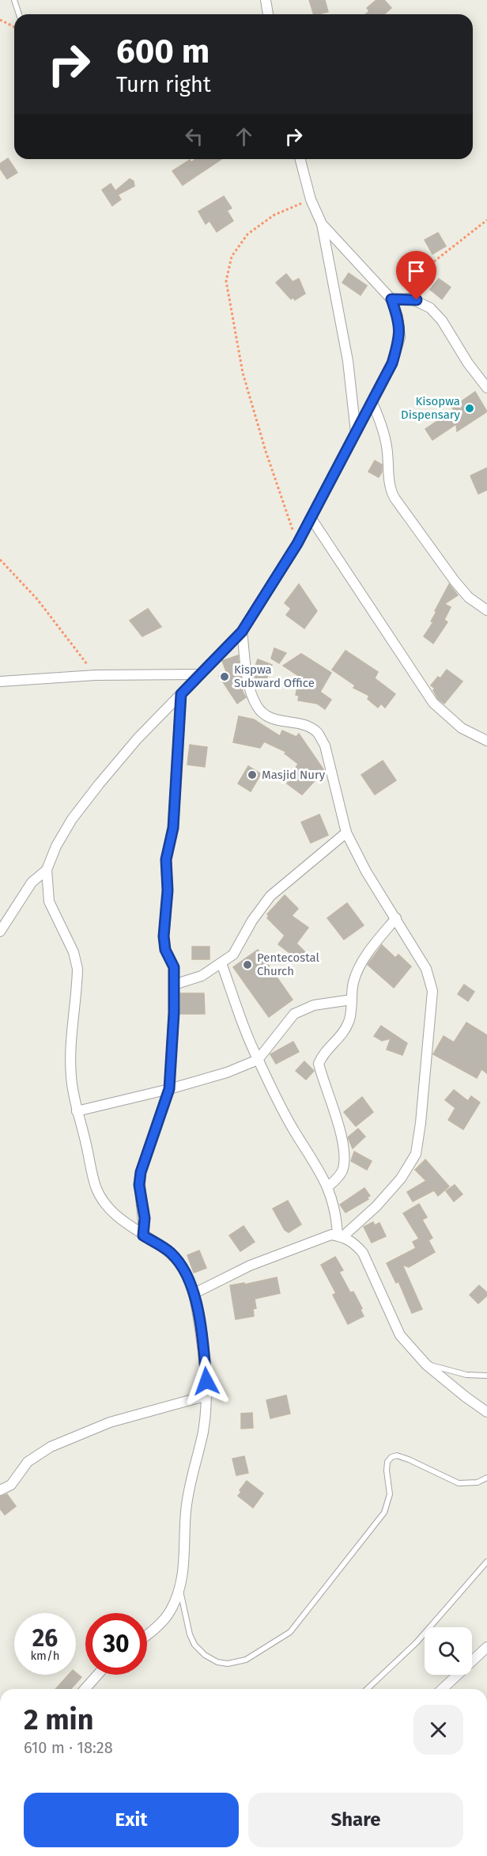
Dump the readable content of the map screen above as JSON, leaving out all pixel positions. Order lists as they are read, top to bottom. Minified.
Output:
{"places":["Kisopwa Dispensary","Kispwa Subward Office","Masjid Nury","Pentecostal Church"],"page":{"turn":["600 m","Turn right"],"speed":"26 km/h","limit":"30","heading":["2 min","610 m · 18:28"],"buttons":["Exit","Share"]}}
